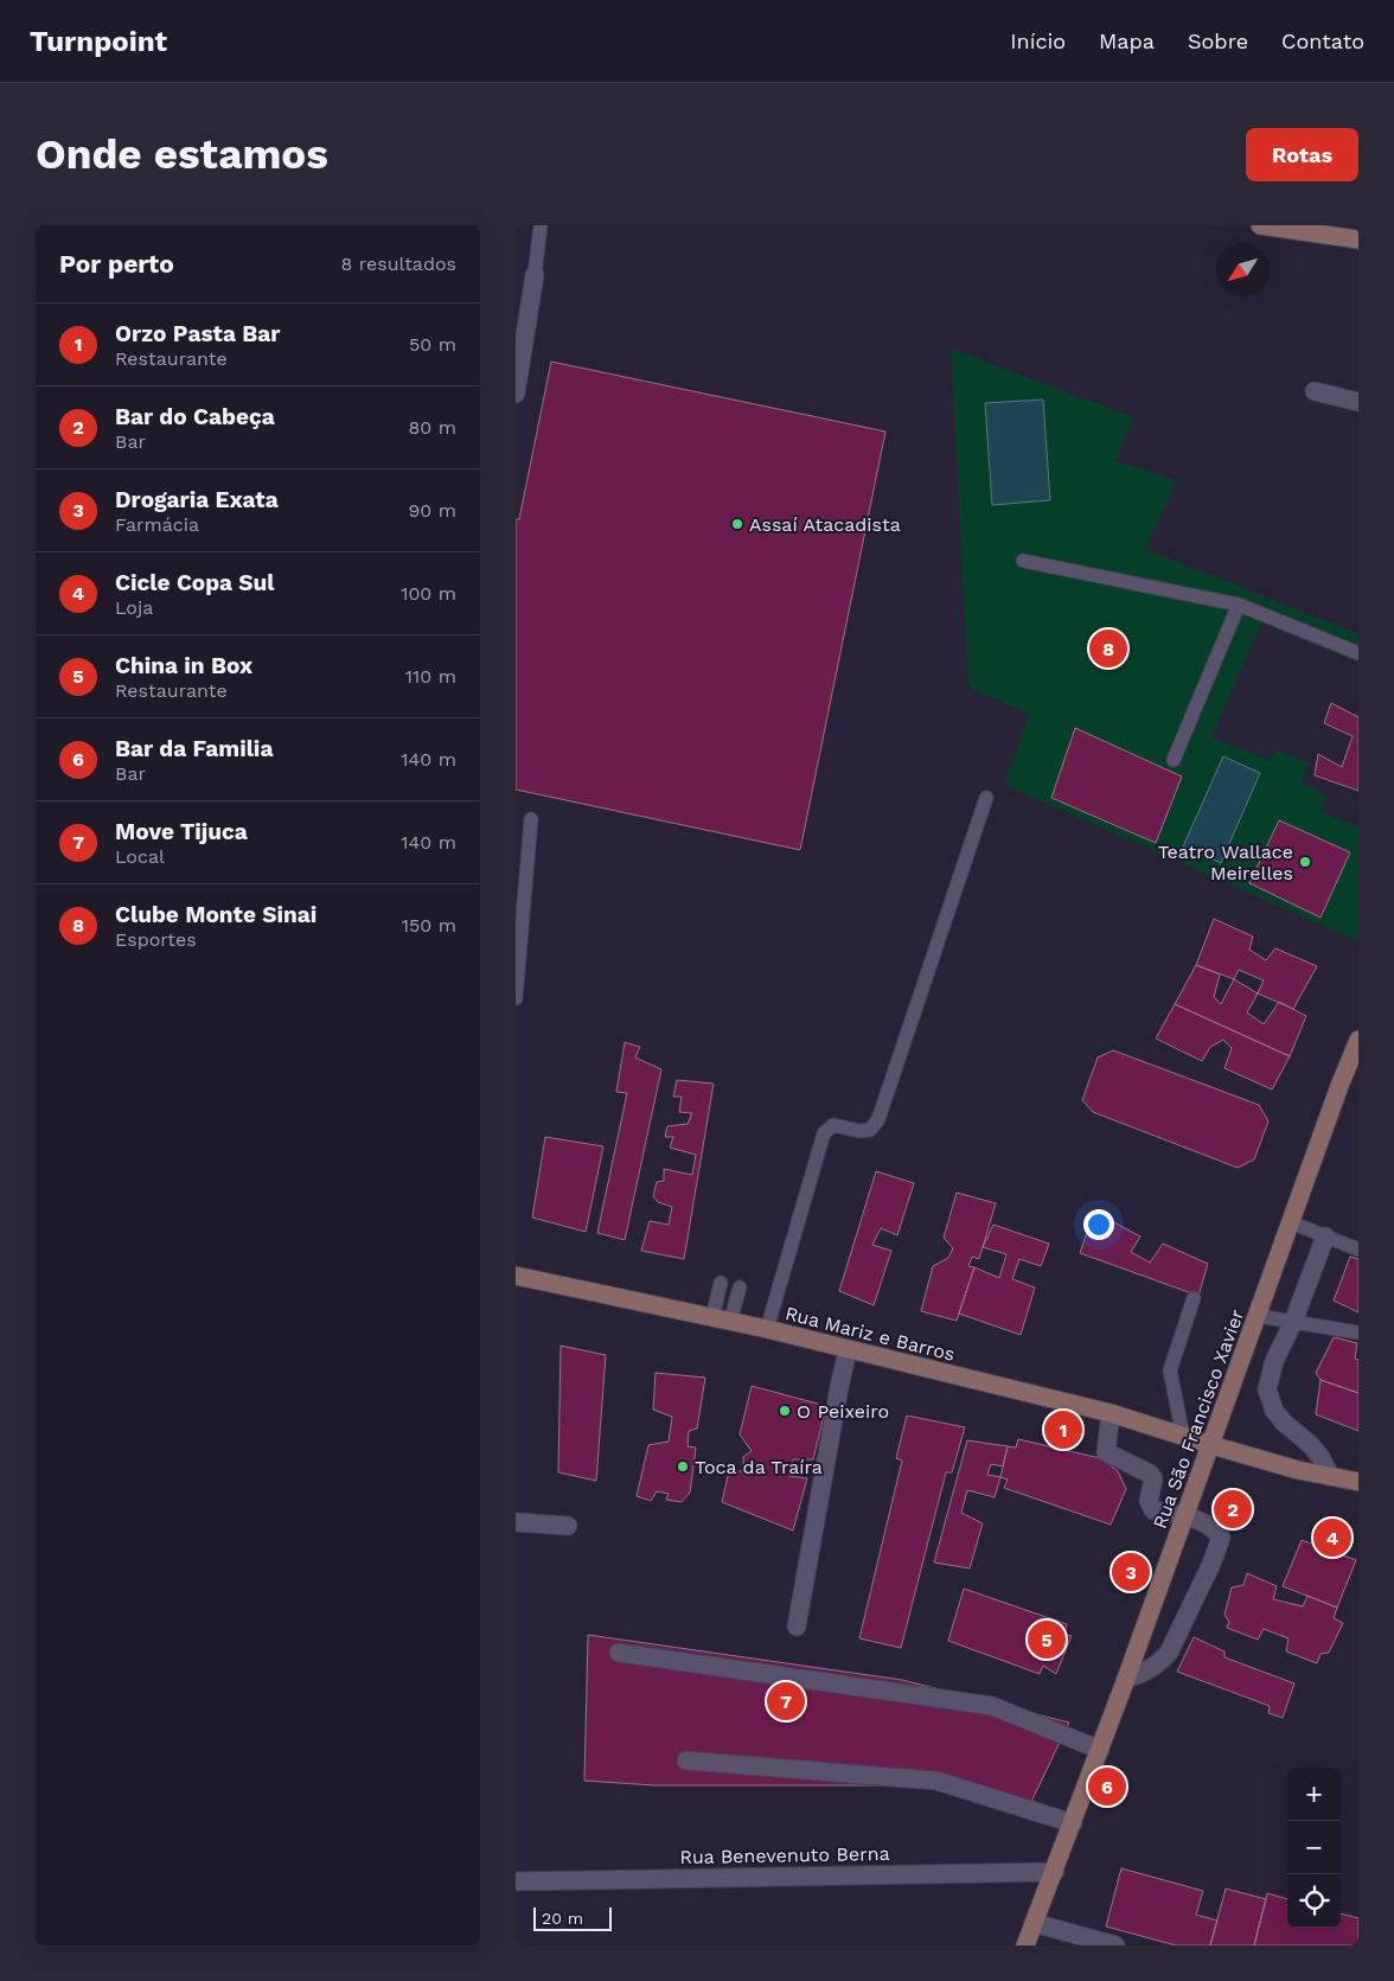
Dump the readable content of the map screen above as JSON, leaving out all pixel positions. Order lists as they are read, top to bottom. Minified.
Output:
{"streets":{"street":["Rua Mariz e Barros","Rua São Francisco Xavier","Rua Benevenuto Berna"]},"crossings":[["Rua Mariz e Barros","Rua São Francisco Xavier"],["Rua São Francisco Xavier","Rua Benevenuto Berna"]],"places":["Assaí Atacadista","Teatro Wallace Meirelles","O Peixeiro","Toca da Traíra"],"scale_bar":"20 m","north":"bottom left","page":{"header":"Turnpoint","nav":["Início","Mapa","Sobre","Contato"],"buttons":"Rotas","title":"Onde estamos","heading":["Por perto","8 resultados"],"list":[{"mark":"1","name":"Orzo Pasta Bar","note":"Restaurante","value":"50 m"},{"mark":"2","name":"Bar do Cabeça","note":"Bar","value":"80 m"},{"mark":"3","name":"Drogaria Exata","note":"Farmácia","value":"90 m"},{"mark":"4","name":"Cicle Copa Sul","note":"Loja","value":"100 m"},{"mark":"5","name":"China in Box","note":"Restaurante","value":"110 m"},{"mark":"6","name":"Bar da Familia","note":"Bar","value":"140 m"},{"mark":"7","name":"Move Tijuca","note":"Local","value":"140 m"},{"mark":"8","name":"Clube Monte Sinai","note":"Esportes","value":"150 m"}],"pins":["8","1","2","4","3","5","7","6"],"map_buttons":["+","−"],"scale":"20 m"}}
